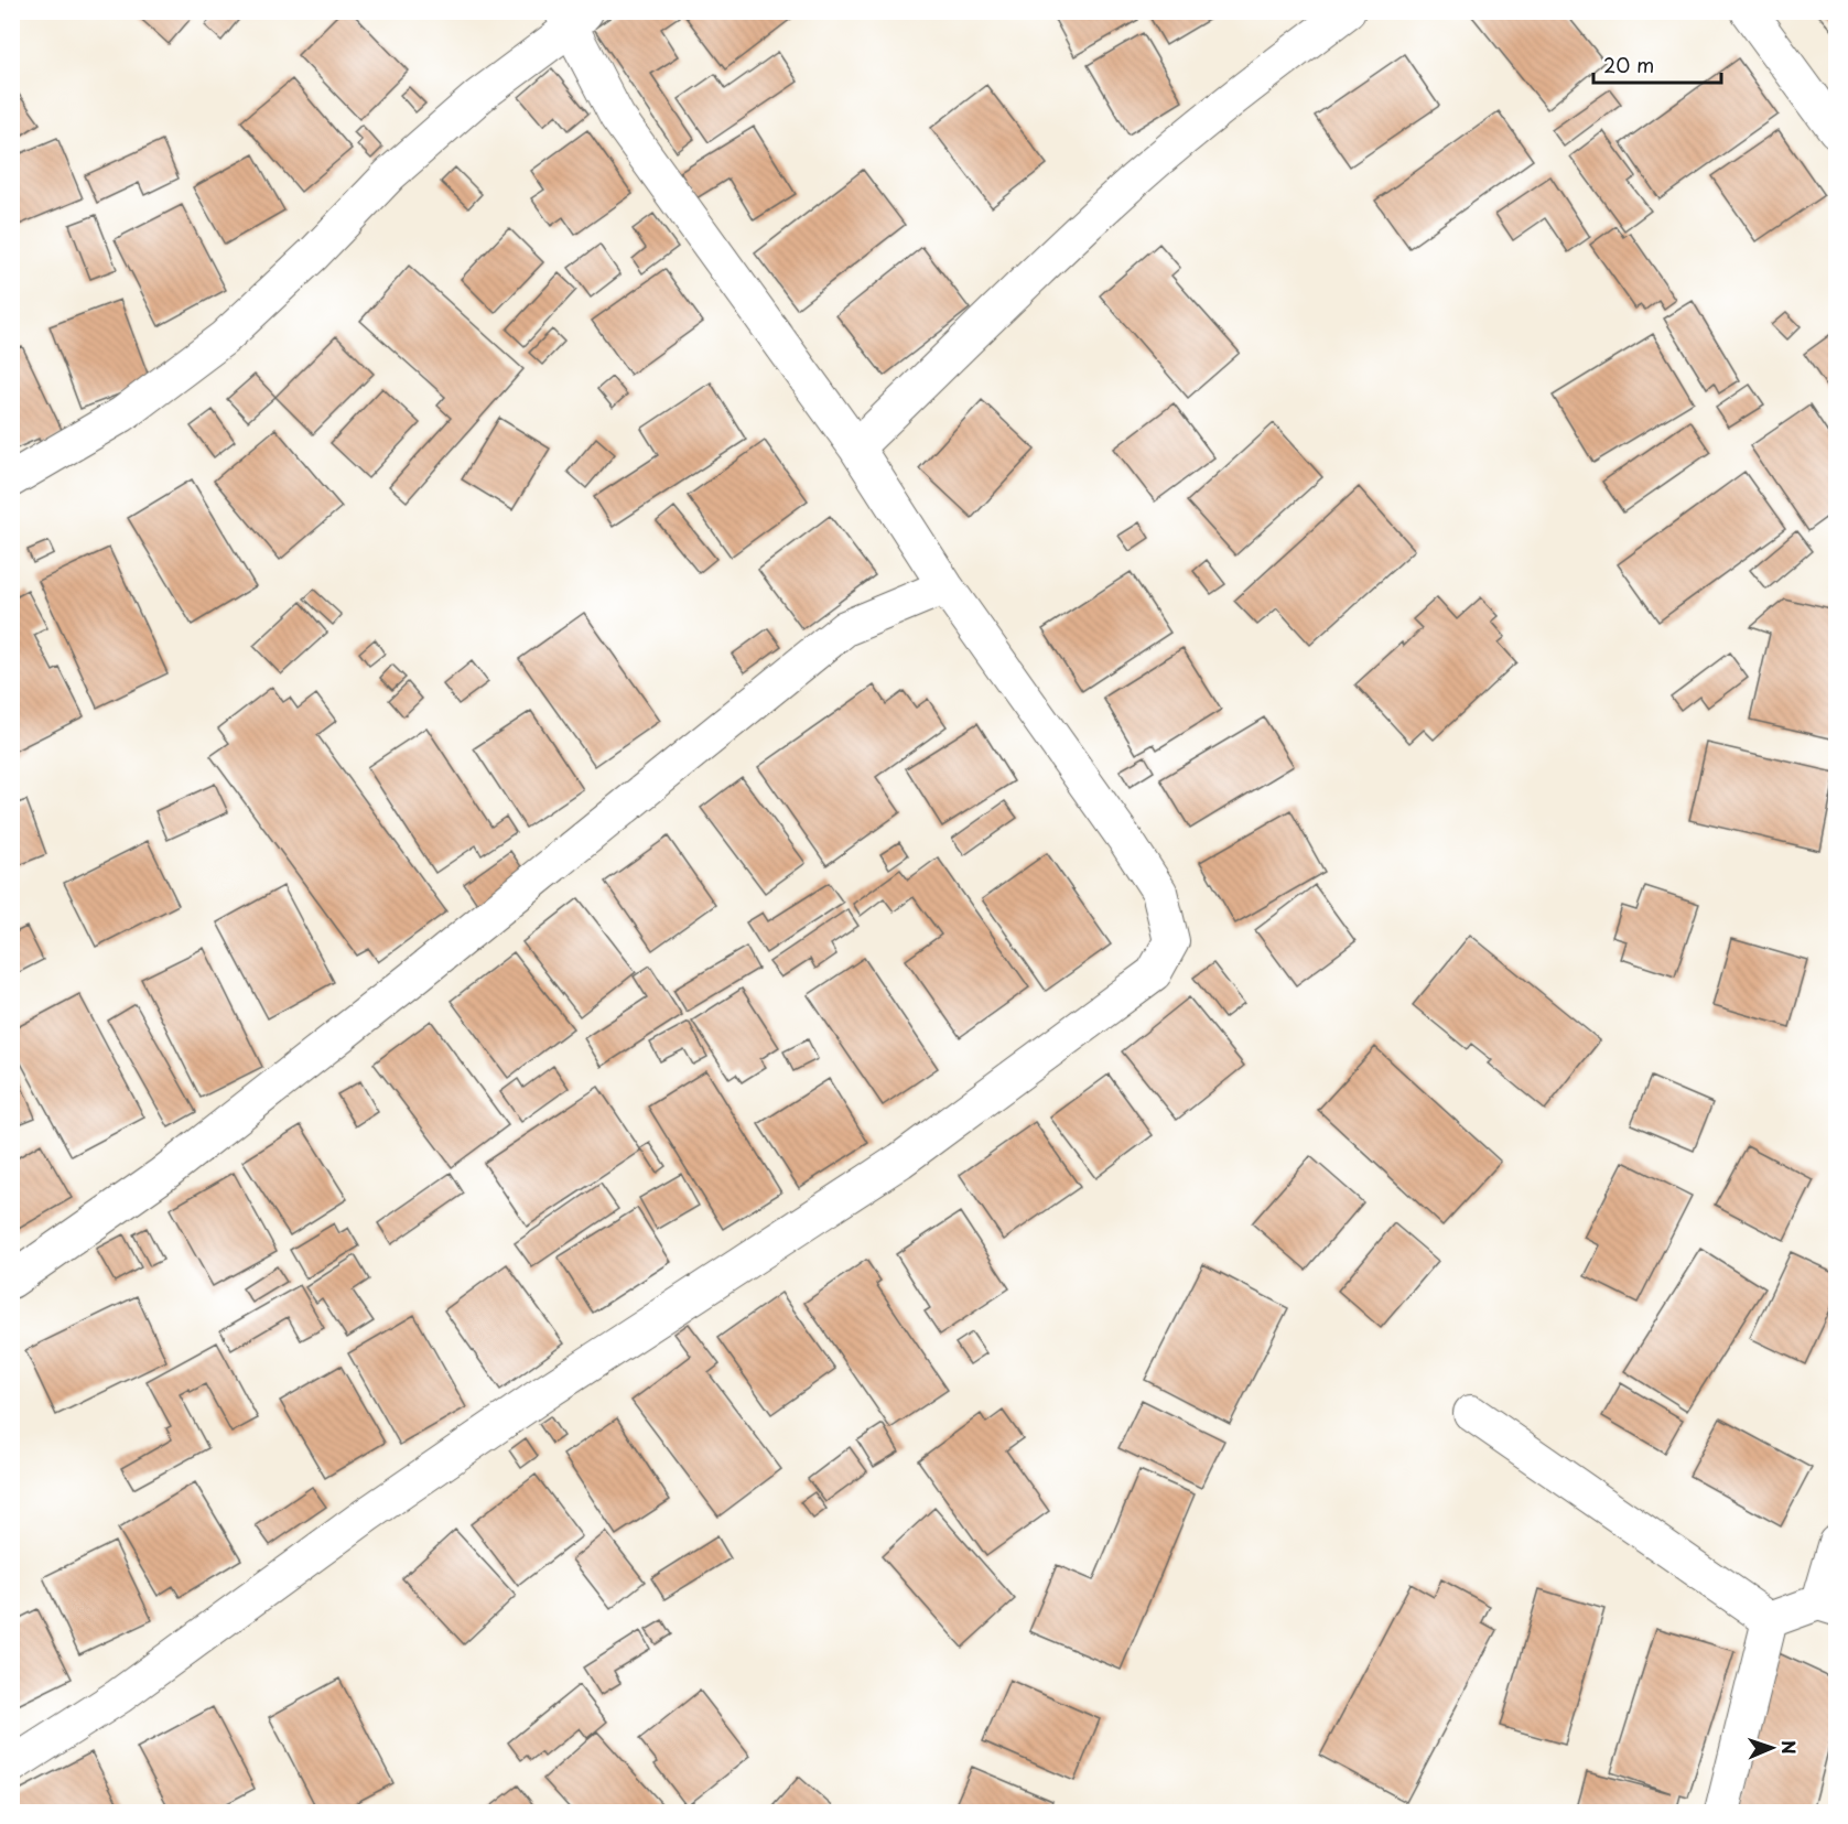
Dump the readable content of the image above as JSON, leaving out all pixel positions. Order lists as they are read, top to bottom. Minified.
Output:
{"scale_bar":"20 m","north":"right"}
